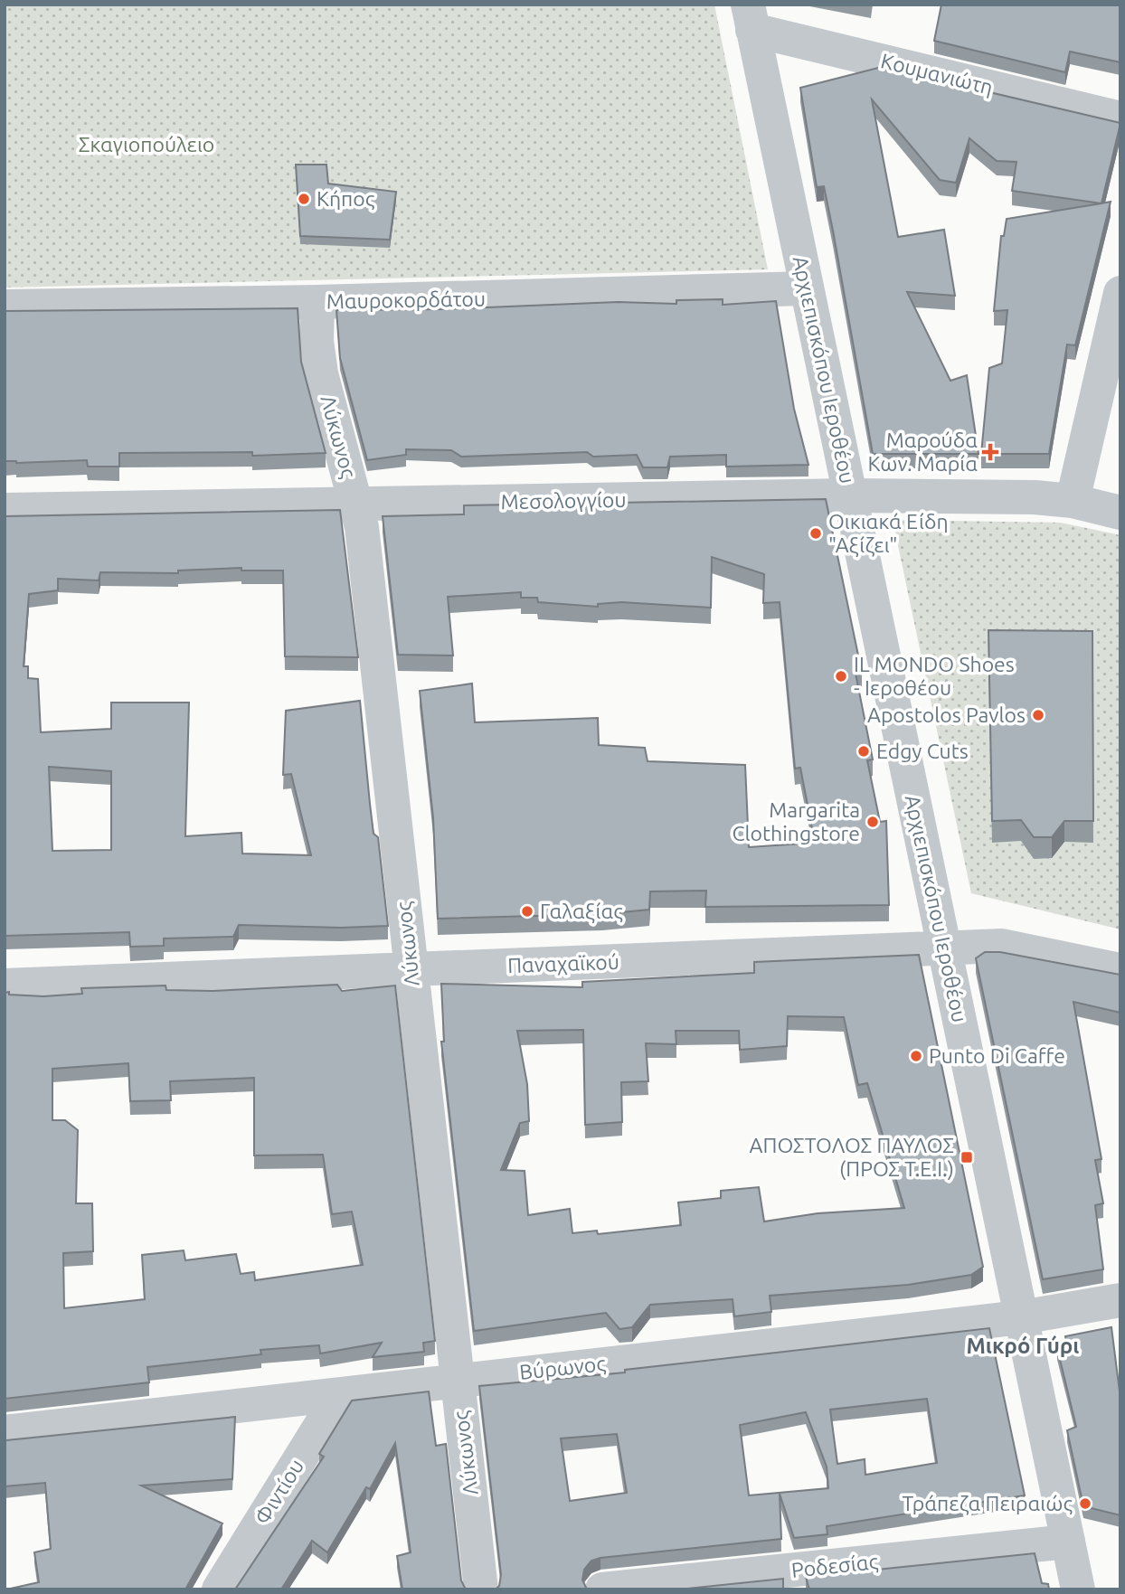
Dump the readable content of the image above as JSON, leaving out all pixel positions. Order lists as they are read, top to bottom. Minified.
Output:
{"streets":{"street":["Κουμανιώτη","Μαυροκορδάτου","Αρχιεπισκόπου Ιεροθέου","Λύκωνος","Μεσολογγίου","Παναχαϊκού","Βύρωνος","Φιντίου","Ροδεσίας"]},"crossings":[["Κουμανιώτη","Αρχιεπισκόπου Ιεροθέου"],["Μαυροκορδάτου","Αρχιεπισκόπου Ιεροθέου"],["Μαυροκορδάτου","Λύκωνος"],["Αρχιεπισκόπου Ιεροθέου","Μεσολογγίου"],["Αρχιεπισκόπου Ιεροθέου","Παναχαϊκού"],["Αρχιεπισκόπου Ιεροθέου","Βύρωνος"],["Αρχιεπισκόπου Ιεροθέου","Ροδεσίας"],["Λύκωνος","Μεσολογγίου"],["Λύκωνος","Παναχαϊκού"],["Λύκωνος","Βύρωνος"],["Βύρωνος","Φιντίου"]],"districts":["Μικρό Γύρι"],"parks":["Σκαγιοπούλειο"],"places":{"other":["Κήπος","Οικιακά Είδη \"Αξίζει\"","IL MONDO Shoes - Ιεροθέου","Apostolos Pavlos","Edgy Cuts","Margarita Clothingstore","Γαλαξίας","Punto Di Caffe","Τράπεζα Πειραιώς"],"health":["Μαρούδα Κων. Μαρία"],"transit":["ΑΠΟΣΤΟΛΟΣ ΠΑΥΛΟΣ (ΠΡΟΣ Τ.Ε.Ι.)"]}}
